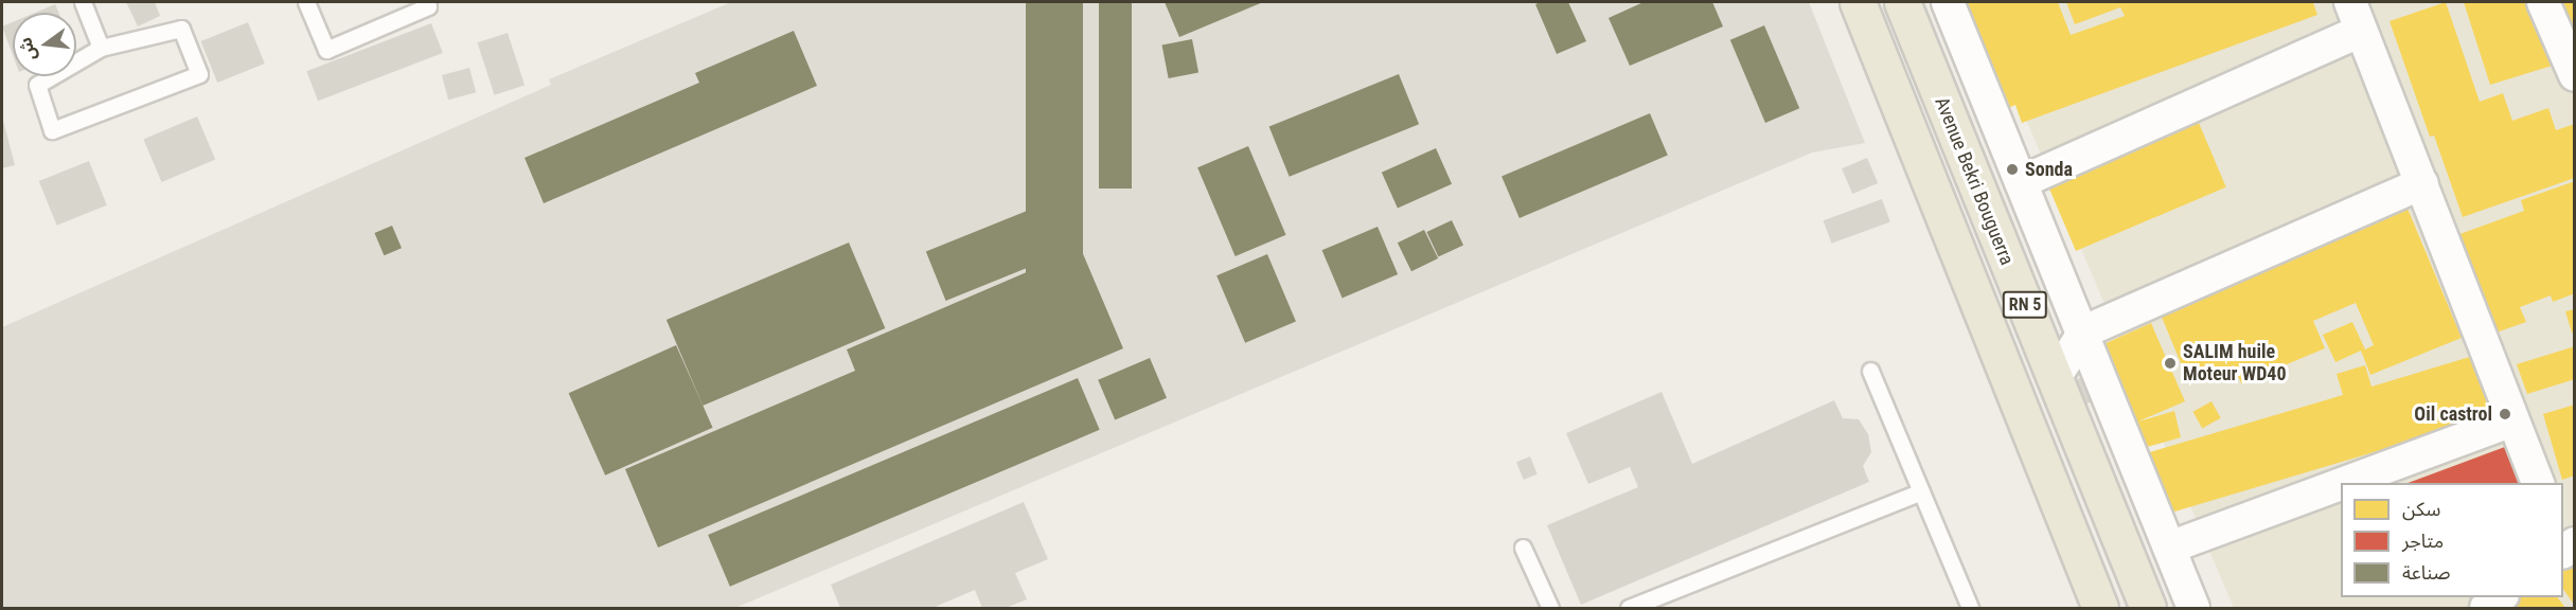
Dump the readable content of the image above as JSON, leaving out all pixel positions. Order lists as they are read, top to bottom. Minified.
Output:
{"streets":{"highway":["Avenue Bekri Bouguerra","RN 5"]},"places":["Sonda","SALIM huile Moteur WD40","Oil castrol"],"legend":["سكن","متاجر","صناعة"],"north":"left"}
